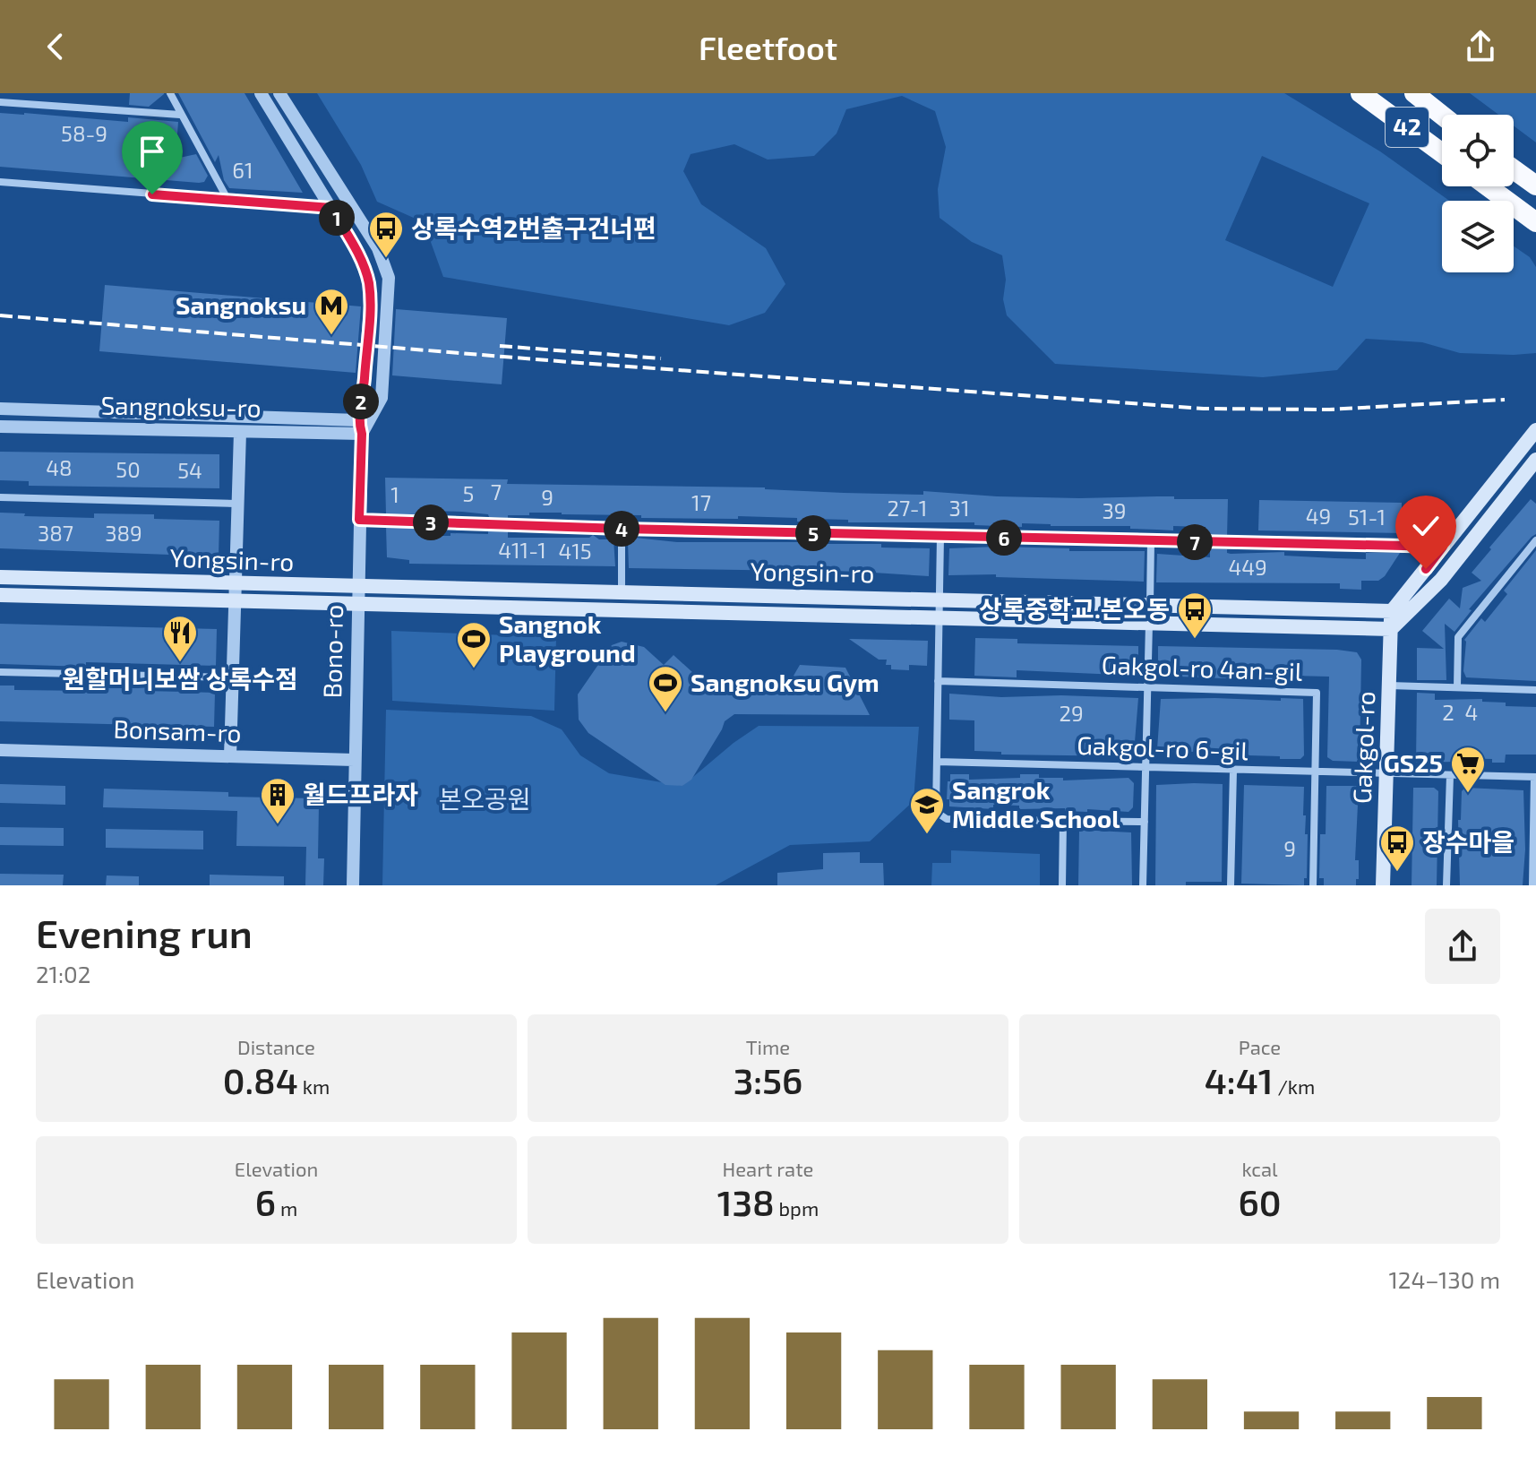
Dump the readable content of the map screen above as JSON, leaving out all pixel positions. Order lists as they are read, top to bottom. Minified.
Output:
{"streets":{"highway":["42"],"main road":["Yongsin-ro","Gakgol-ro"],"street":["Sangnoksu-ro","Bono-ro","Gakgol-ro 4an-gil","Bonsam-ro","Gakgol-ro 6-gil"]},"crossings":[["Sangnoksu-ro","Bono-ro"],["Yongsin-ro","Bono-ro"],["Yongsin-ro","Gakgol-ro"],["Bono-ro","Bonsam-ro"],["Gakgol-ro 4an-gil","Gakgol-ro 6-gil"],["Gakgol-ro","Gakgol-ro 6-gil"]],"parks":["본오공원"],"places":{"bus stop":["상록수역2번출구건너편","상록중학교.본오동","장수마을"],"metro station":["Sangnoksu"],"restaurant":["원할머니보쌈 상록수점"],"sports":["Sangnok Playground","Sangnoksu Gym"],"supermarket":["GS25"],"building":["월드프라자"],"school or university":["Sangrok Middle School"]},"house_numbers":["58-9","61","48","50","54","7","5","1","9","17","27-1","31","39","49","51-1","387","389","411-1","415","449","2","4","29","9"],"page":{"header":"Fleetfoot","pins":["1","2","3","4","5","6","7"],"heading":["Evening run","21:02"],"stats":[["Distance","0.84 km"],["Time","3:56"],["Pace","4:41 /km"],["Elevation","6 m"],["Heart rate","138 bpm"],["kcal","60"]],"chart":["Elevation","124–130 m"]}}
